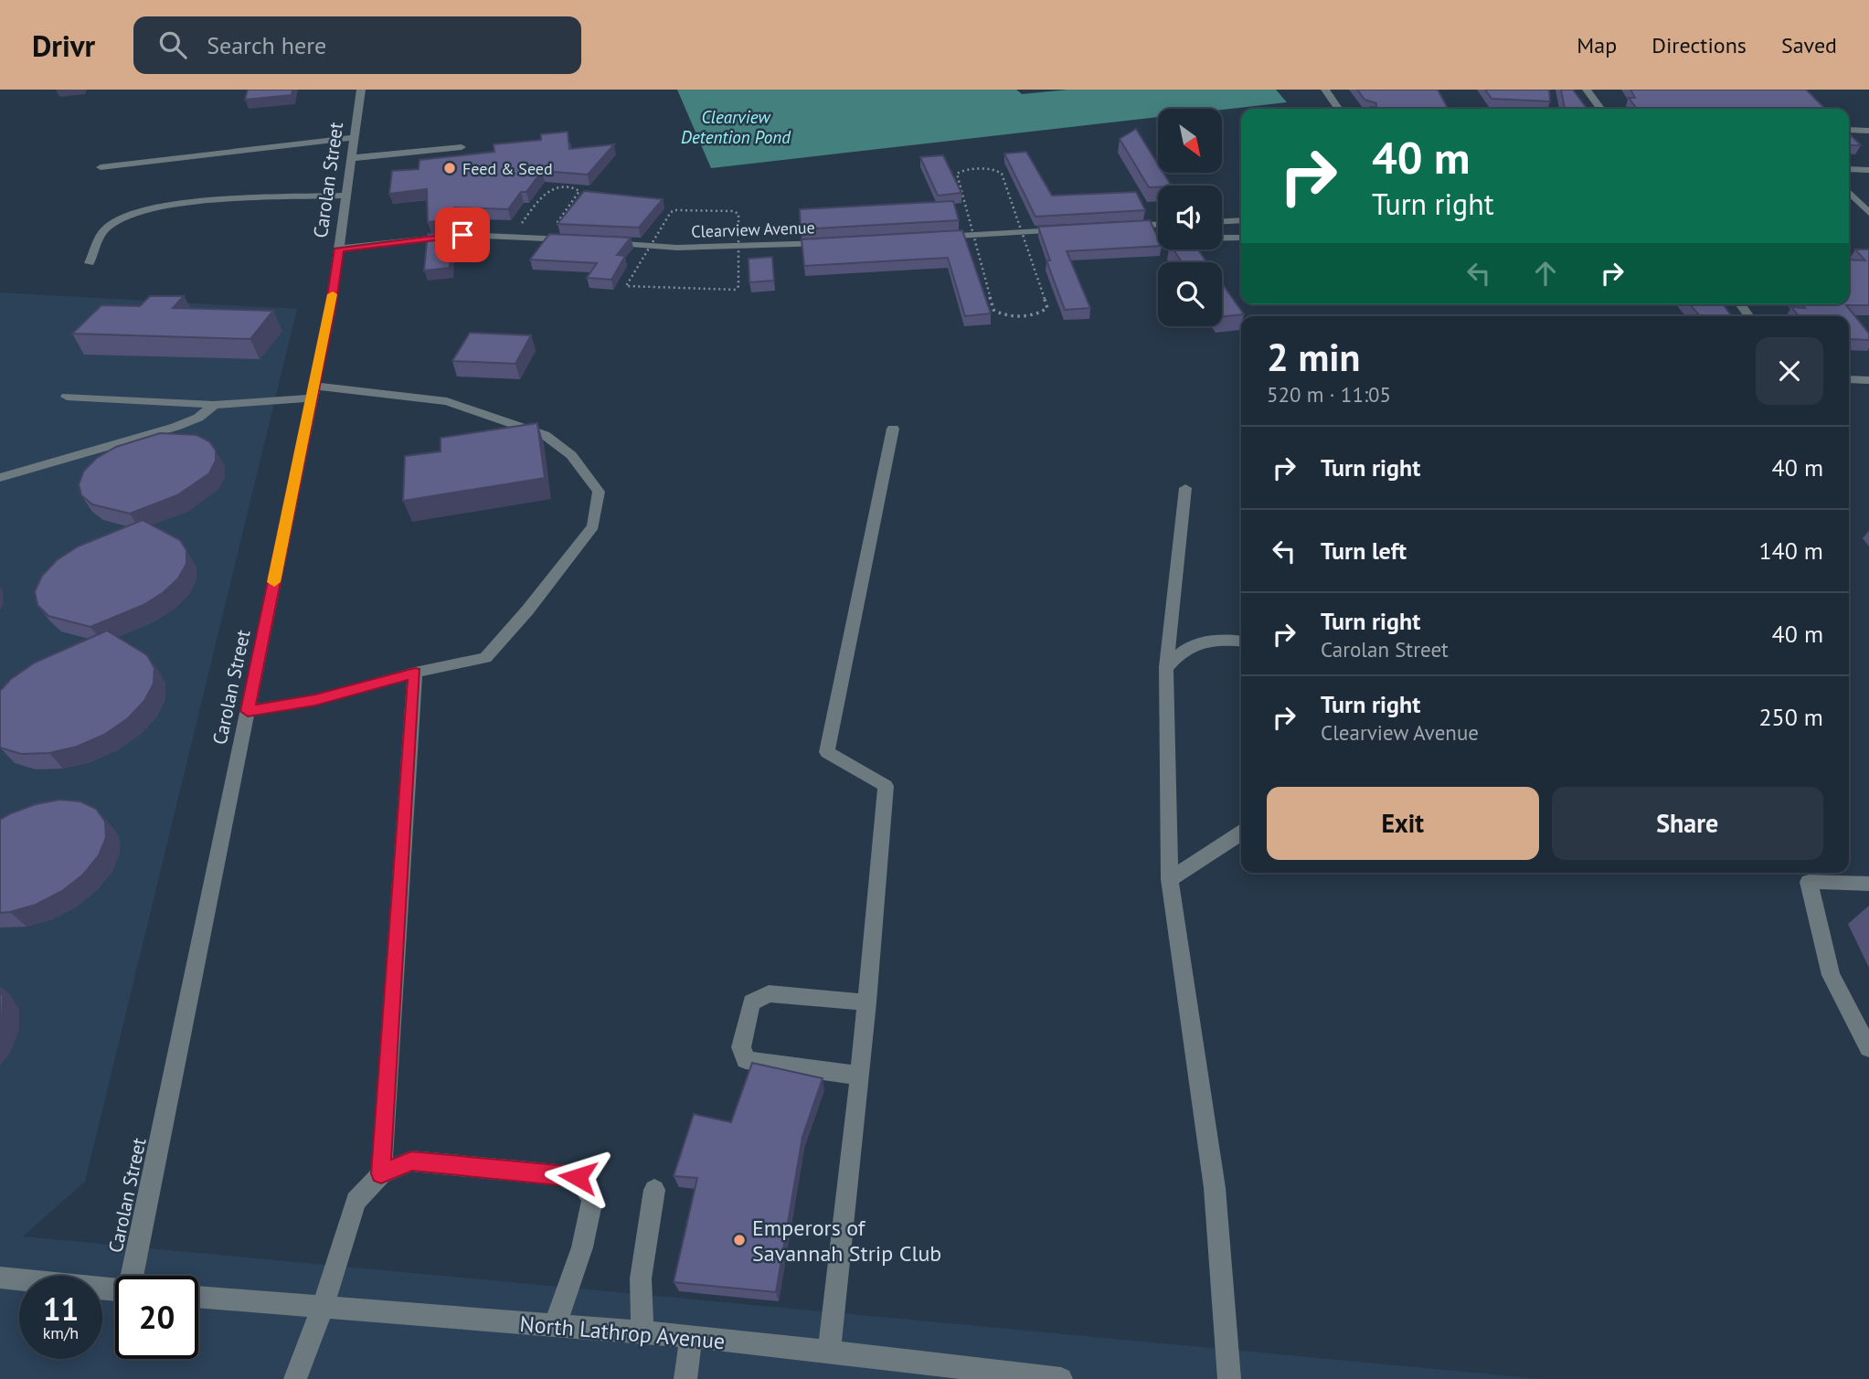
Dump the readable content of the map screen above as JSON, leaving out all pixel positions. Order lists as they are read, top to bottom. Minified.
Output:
{"streets":{"street":["Carolan Street","Clearview Avenue","North Lathrop Avenue"]},"water":["Clearview Detention Pond"],"places":["Feed & Seed","Emperors of Savannah Strip Club"],"north":"bottom right","page":{"header":"Drivr","search":"Search here","nav":["Map","Directions","Saved"],"turn":["40 m","Turn right"],"heading":["2 min","520 m · 11:05"],"list":[{"name":"Turn right","value":"40 m"},{"name":"Turn left","value":"140 m"},{"name":"Turn right","note":"Carolan Street","value":"40 m"},{"name":"Turn right","note":"Clearview Avenue","value":"250 m"}],"buttons":["Exit","Share"],"speed":"11 km/h","limit":"20"}}
